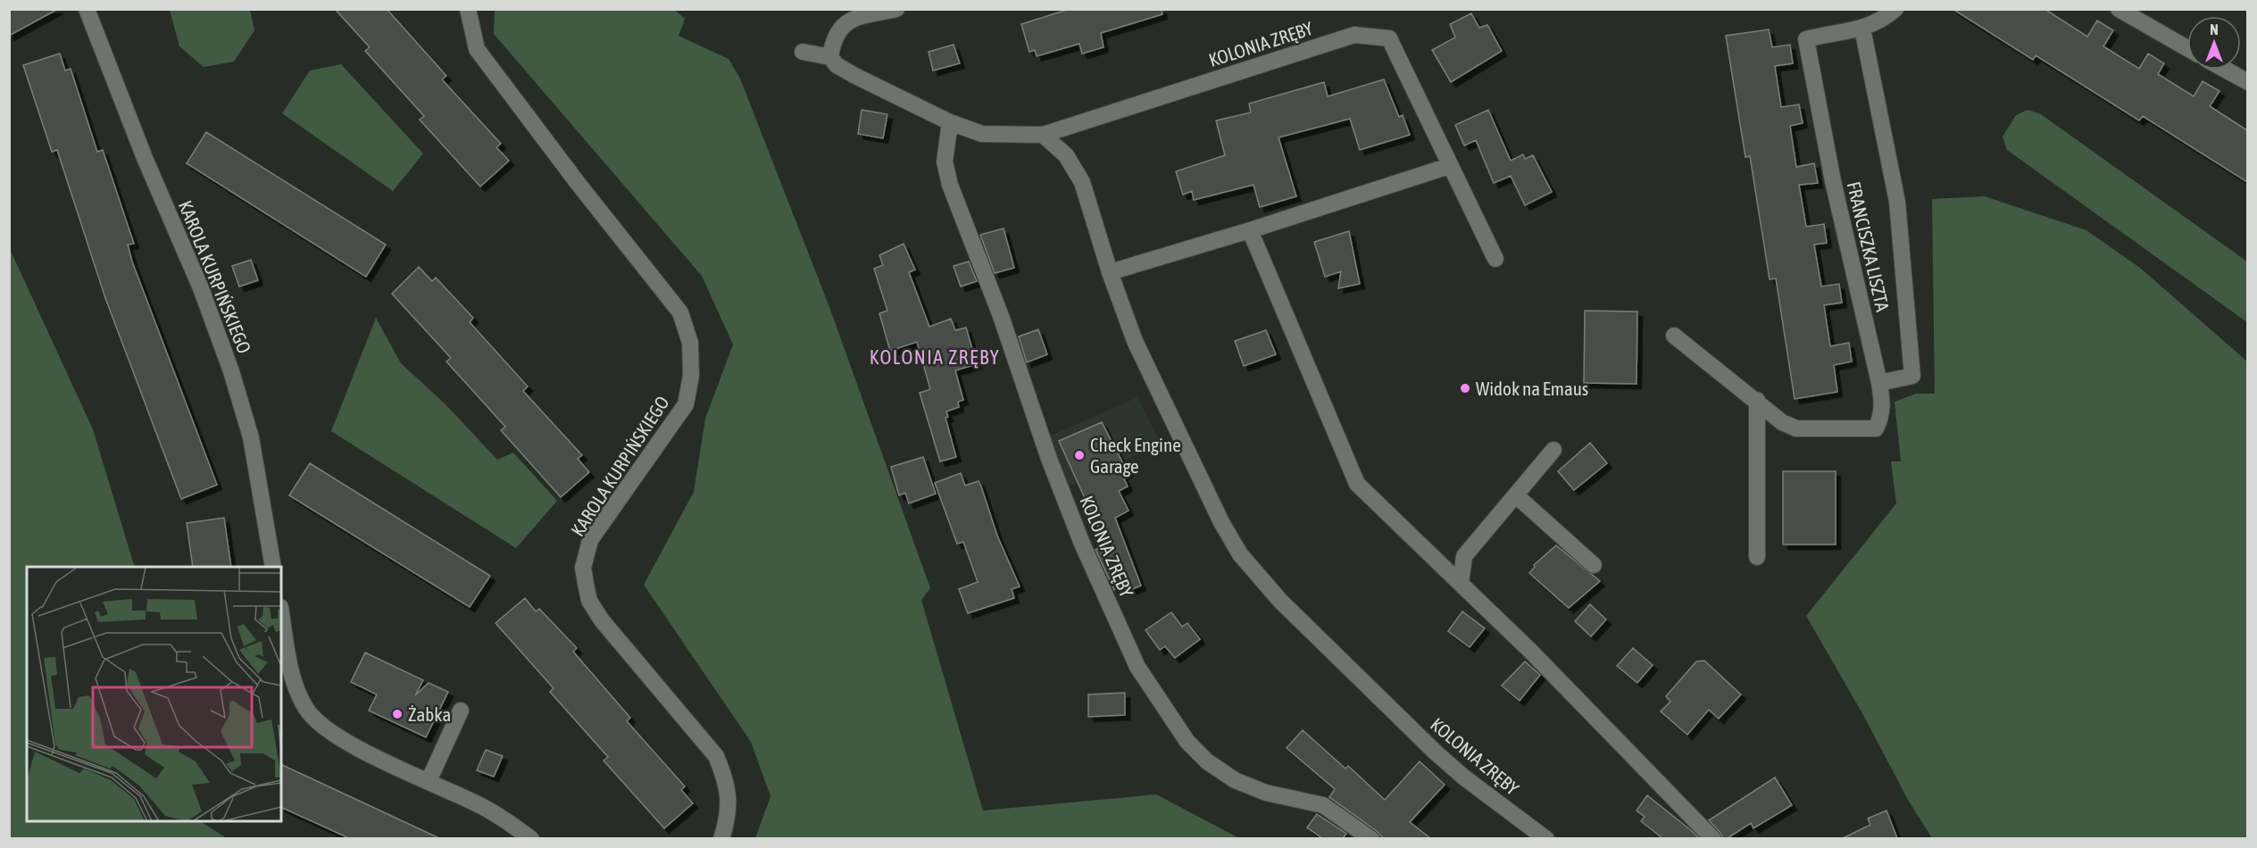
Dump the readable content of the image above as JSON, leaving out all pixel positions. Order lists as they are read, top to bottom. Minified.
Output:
{"streets":{"street":["KOLONIA ZRĘBY","FRANCISZKA LISZTA","KAROLA KURPIŃSKIEGO"]},"districts":["KOLONIA ZRĘBY"],"places":["Widok na Emaus","Check Engine Garage","Żabka"],"north":"top"}
